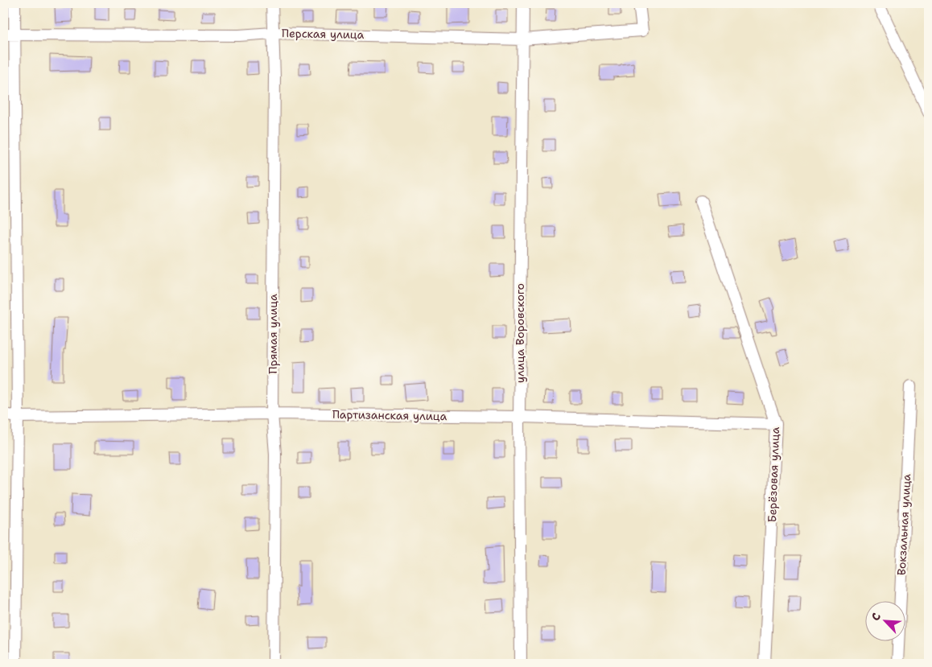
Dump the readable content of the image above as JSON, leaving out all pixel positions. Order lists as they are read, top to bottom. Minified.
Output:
{"streets":{"street":["Перская улица","улица Воровского","Прямая улица","Партизанская улица","Берёзовая улица","Вокзальная улица"]},"crossings":[["Перская улица","улица Воровского"],["Перская улица","Прямая улица"],["улица Воровского","Партизанская улица"],["Прямая улица","Партизанская улица"],["Партизанская улица","Берёзовая улица"]],"north":"top left"}
